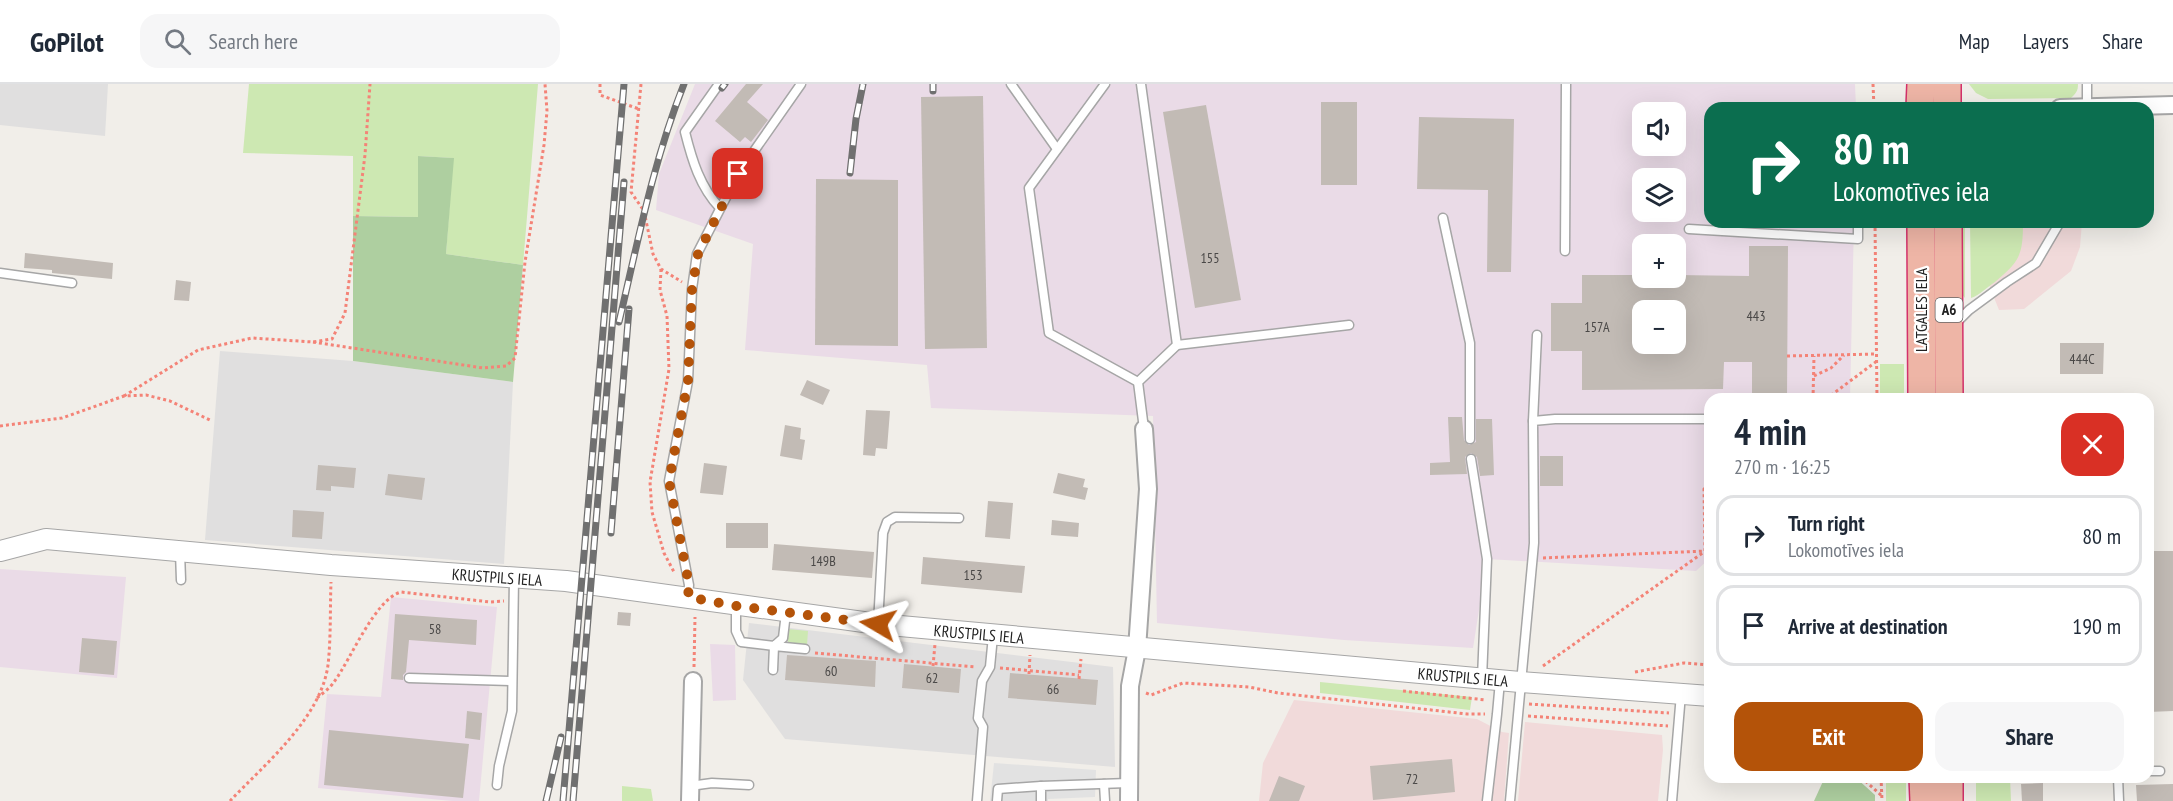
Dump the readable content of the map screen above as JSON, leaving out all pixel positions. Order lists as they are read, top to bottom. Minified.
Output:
{"streets":{"highway":["LATGALES IELA","A6"],"street":["KRUSTPILS IELA"]},"house_numbers":["155","443","157A","444C","149B","153","58","60","62","66","72"],"page":{"header":"GoPilot","search":"Search here","nav":["Map","Layers","Share"],"map_buttons":["+","−"],"turn":["80 m","Lokomotīves iela"],"heading":["4 min","270 m · 16:25"],"list":[{"name":"Turn right","note":"Lokomotīves iela","value":"80 m"},{"name":"Arrive at destination","value":"190 m"}],"buttons":["Exit","Share"]}}
